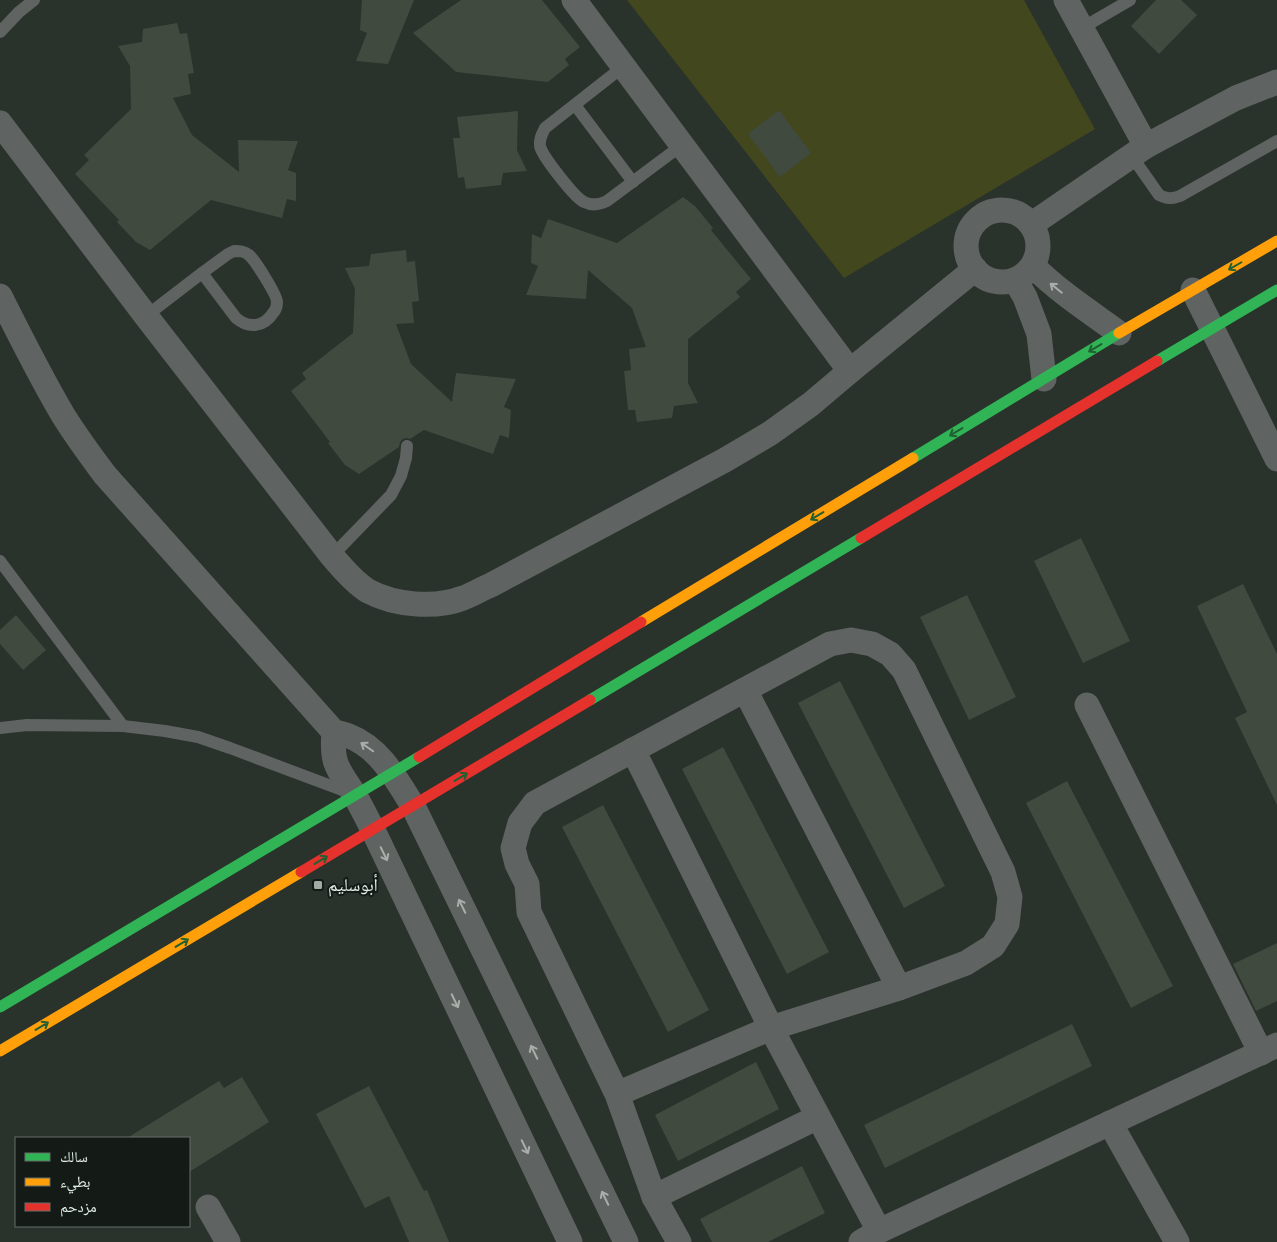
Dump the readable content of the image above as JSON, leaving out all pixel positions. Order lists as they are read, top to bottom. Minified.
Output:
{"places":{"transit":["أبوسليم"]},"legend":["سالك","بطيء","مزدحم"]}
